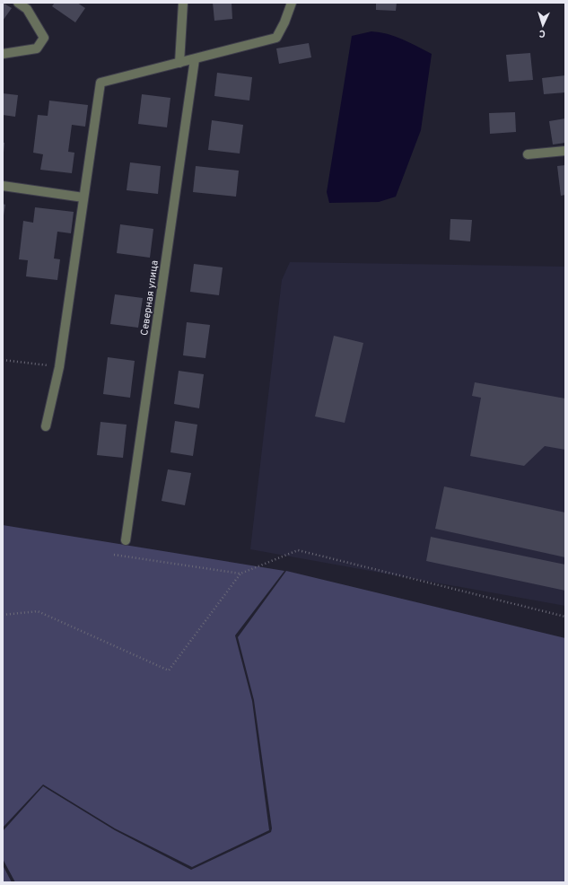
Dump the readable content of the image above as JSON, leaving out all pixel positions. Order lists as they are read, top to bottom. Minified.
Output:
{"streets":{"street":["Северная улица"]},"north":"bottom"}
